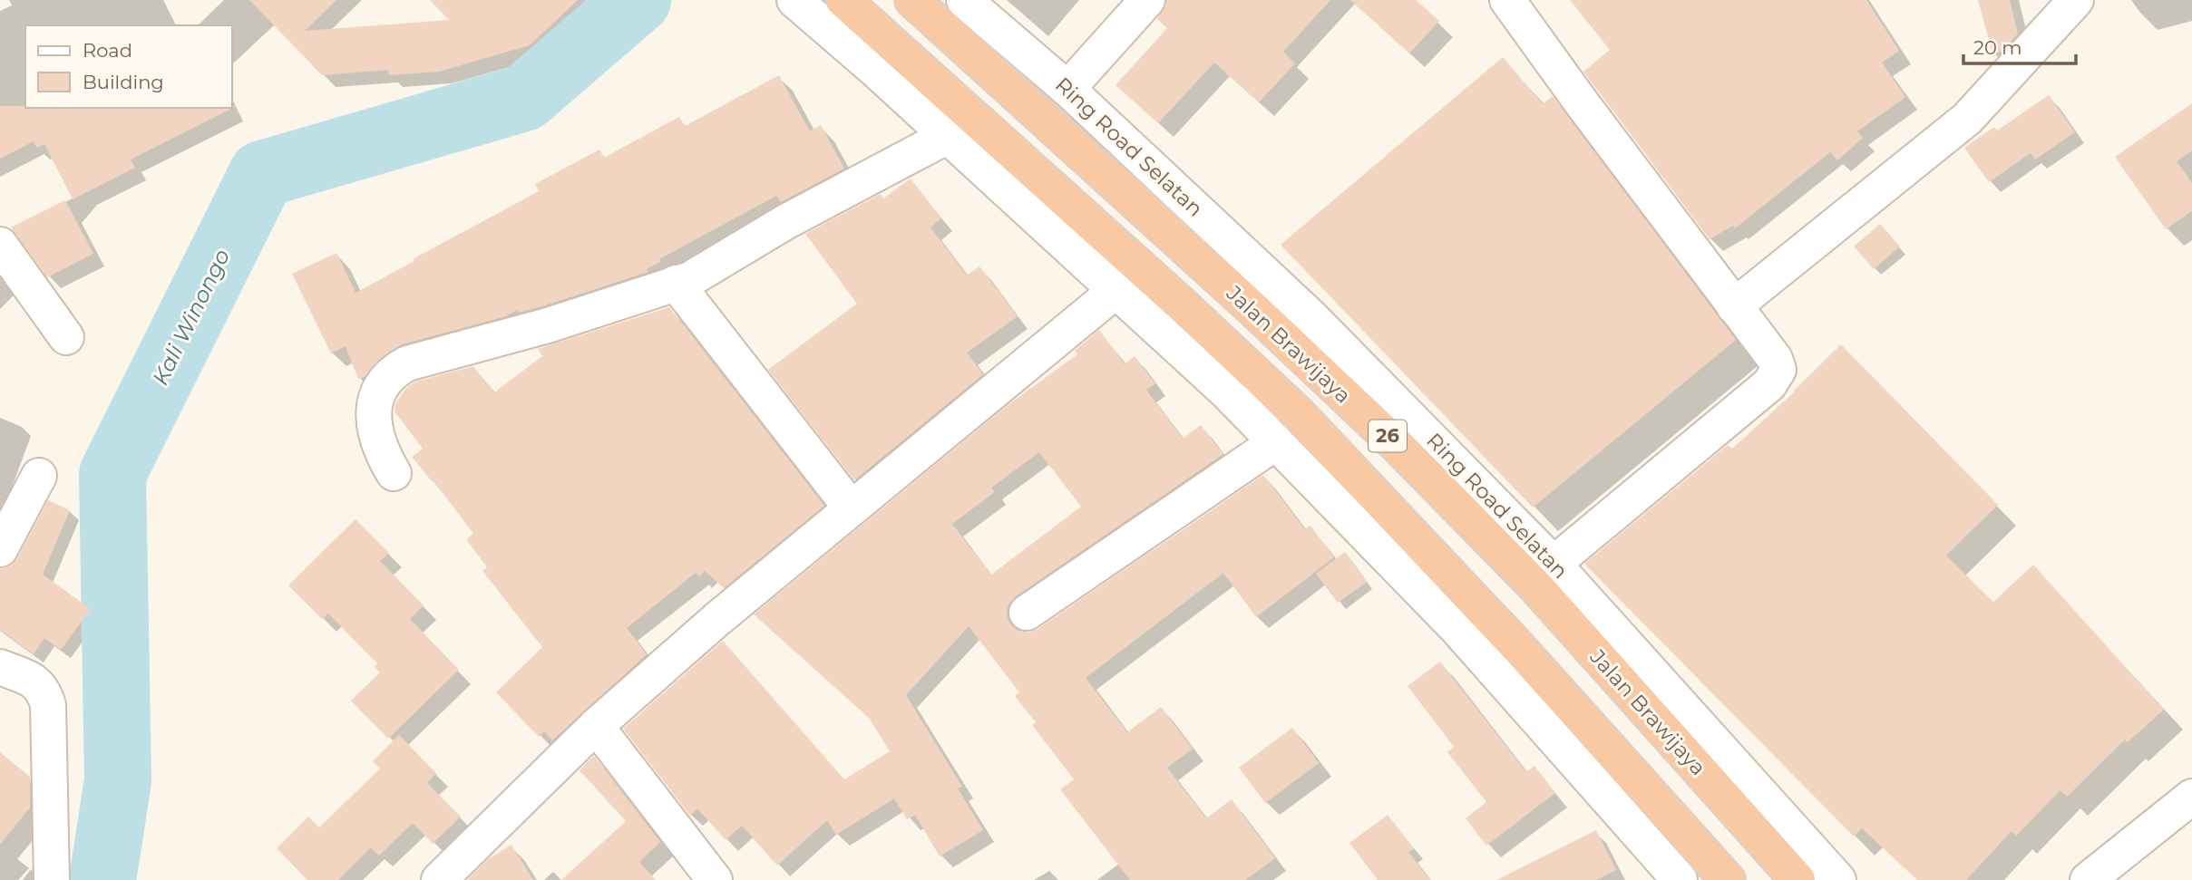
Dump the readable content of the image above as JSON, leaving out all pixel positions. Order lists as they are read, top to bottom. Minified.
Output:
{"streets":{"highway":["Jalan Brawijaya","26"],"street":["Ring Road Selatan"]},"water":["Kali Winongo"],"legend":["Road","Building"],"scale_bar":"20 m"}
